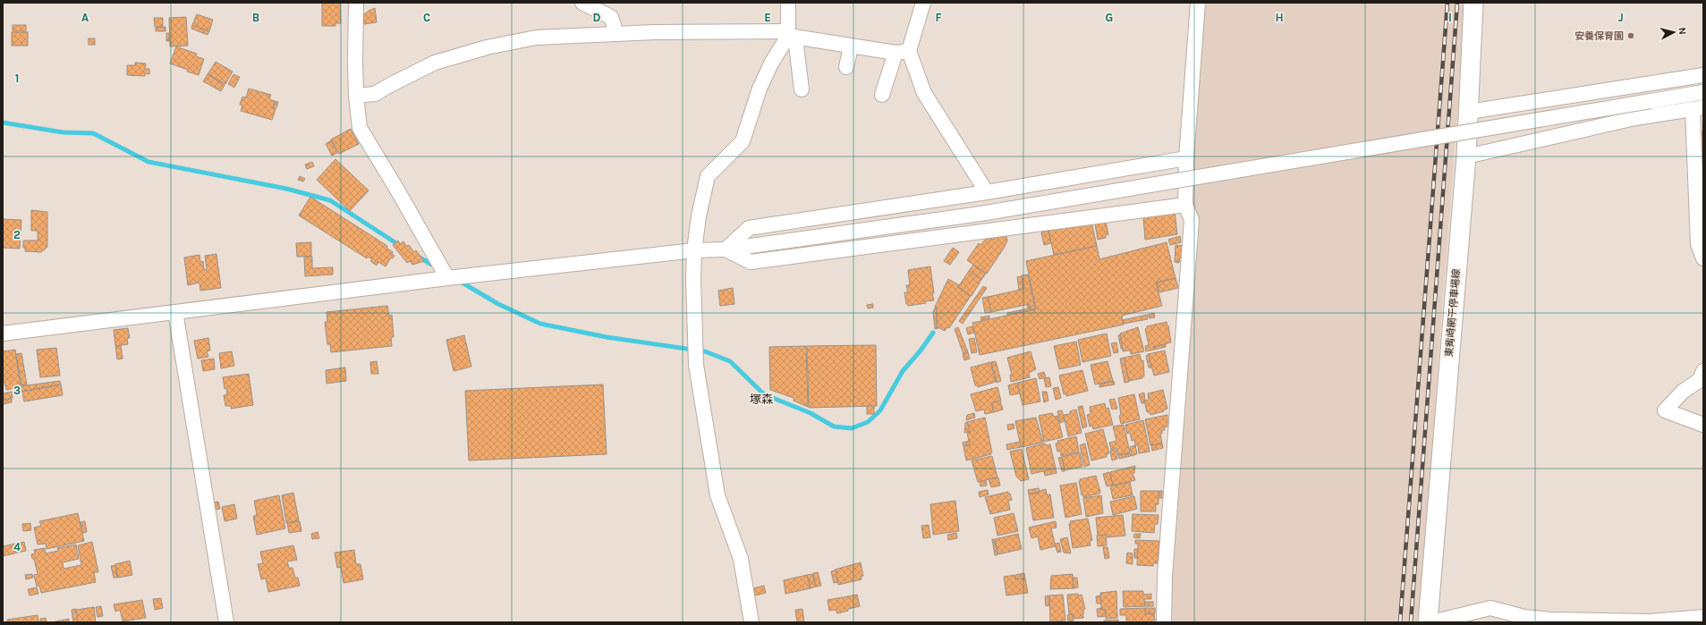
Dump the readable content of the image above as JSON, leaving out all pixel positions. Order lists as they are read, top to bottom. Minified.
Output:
{"streets":{"main road":["東觜崎網干停車場線"]},"districts":["塚森"],"places":["安養保育園"],"north":"right","grid":{"columns":["A","B","C","D","E","F","G","H","I","J"],"rows":["1","2","3","4"]}}
